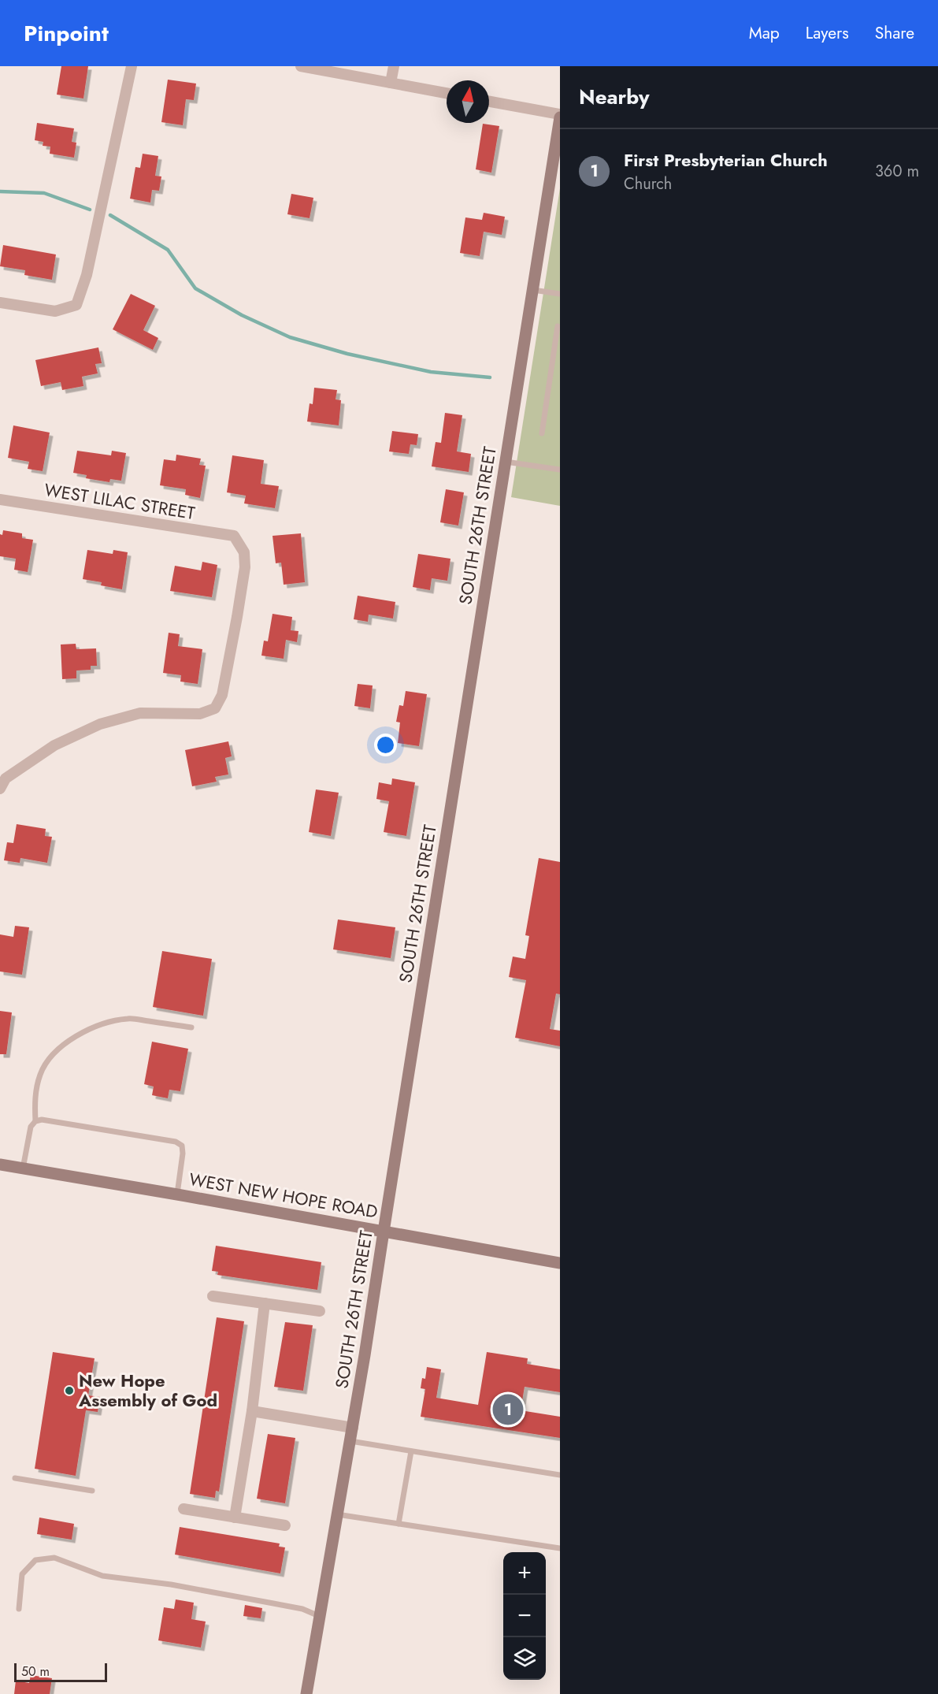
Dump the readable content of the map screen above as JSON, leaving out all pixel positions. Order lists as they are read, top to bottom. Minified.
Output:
{"streets":{"street":["WEST LILAC STREET","SOUTH 26TH STREET","WEST NEW HOPE ROAD"]},"crossings":[["SOUTH 26TH STREET","WEST NEW HOPE ROAD"]],"places":["New Hope Assembly of God"],"scale_bar":"50 m","north":"top","page":{"header":"Pinpoint","nav":["Map","Layers","Share"],"heading":"Nearby","list":[{"mark":"1","name":"First Presbyterian Church","note":"Church","value":"360 m"}],"pins":"1","map_buttons":["+","−"],"scale":"50 m"}}
